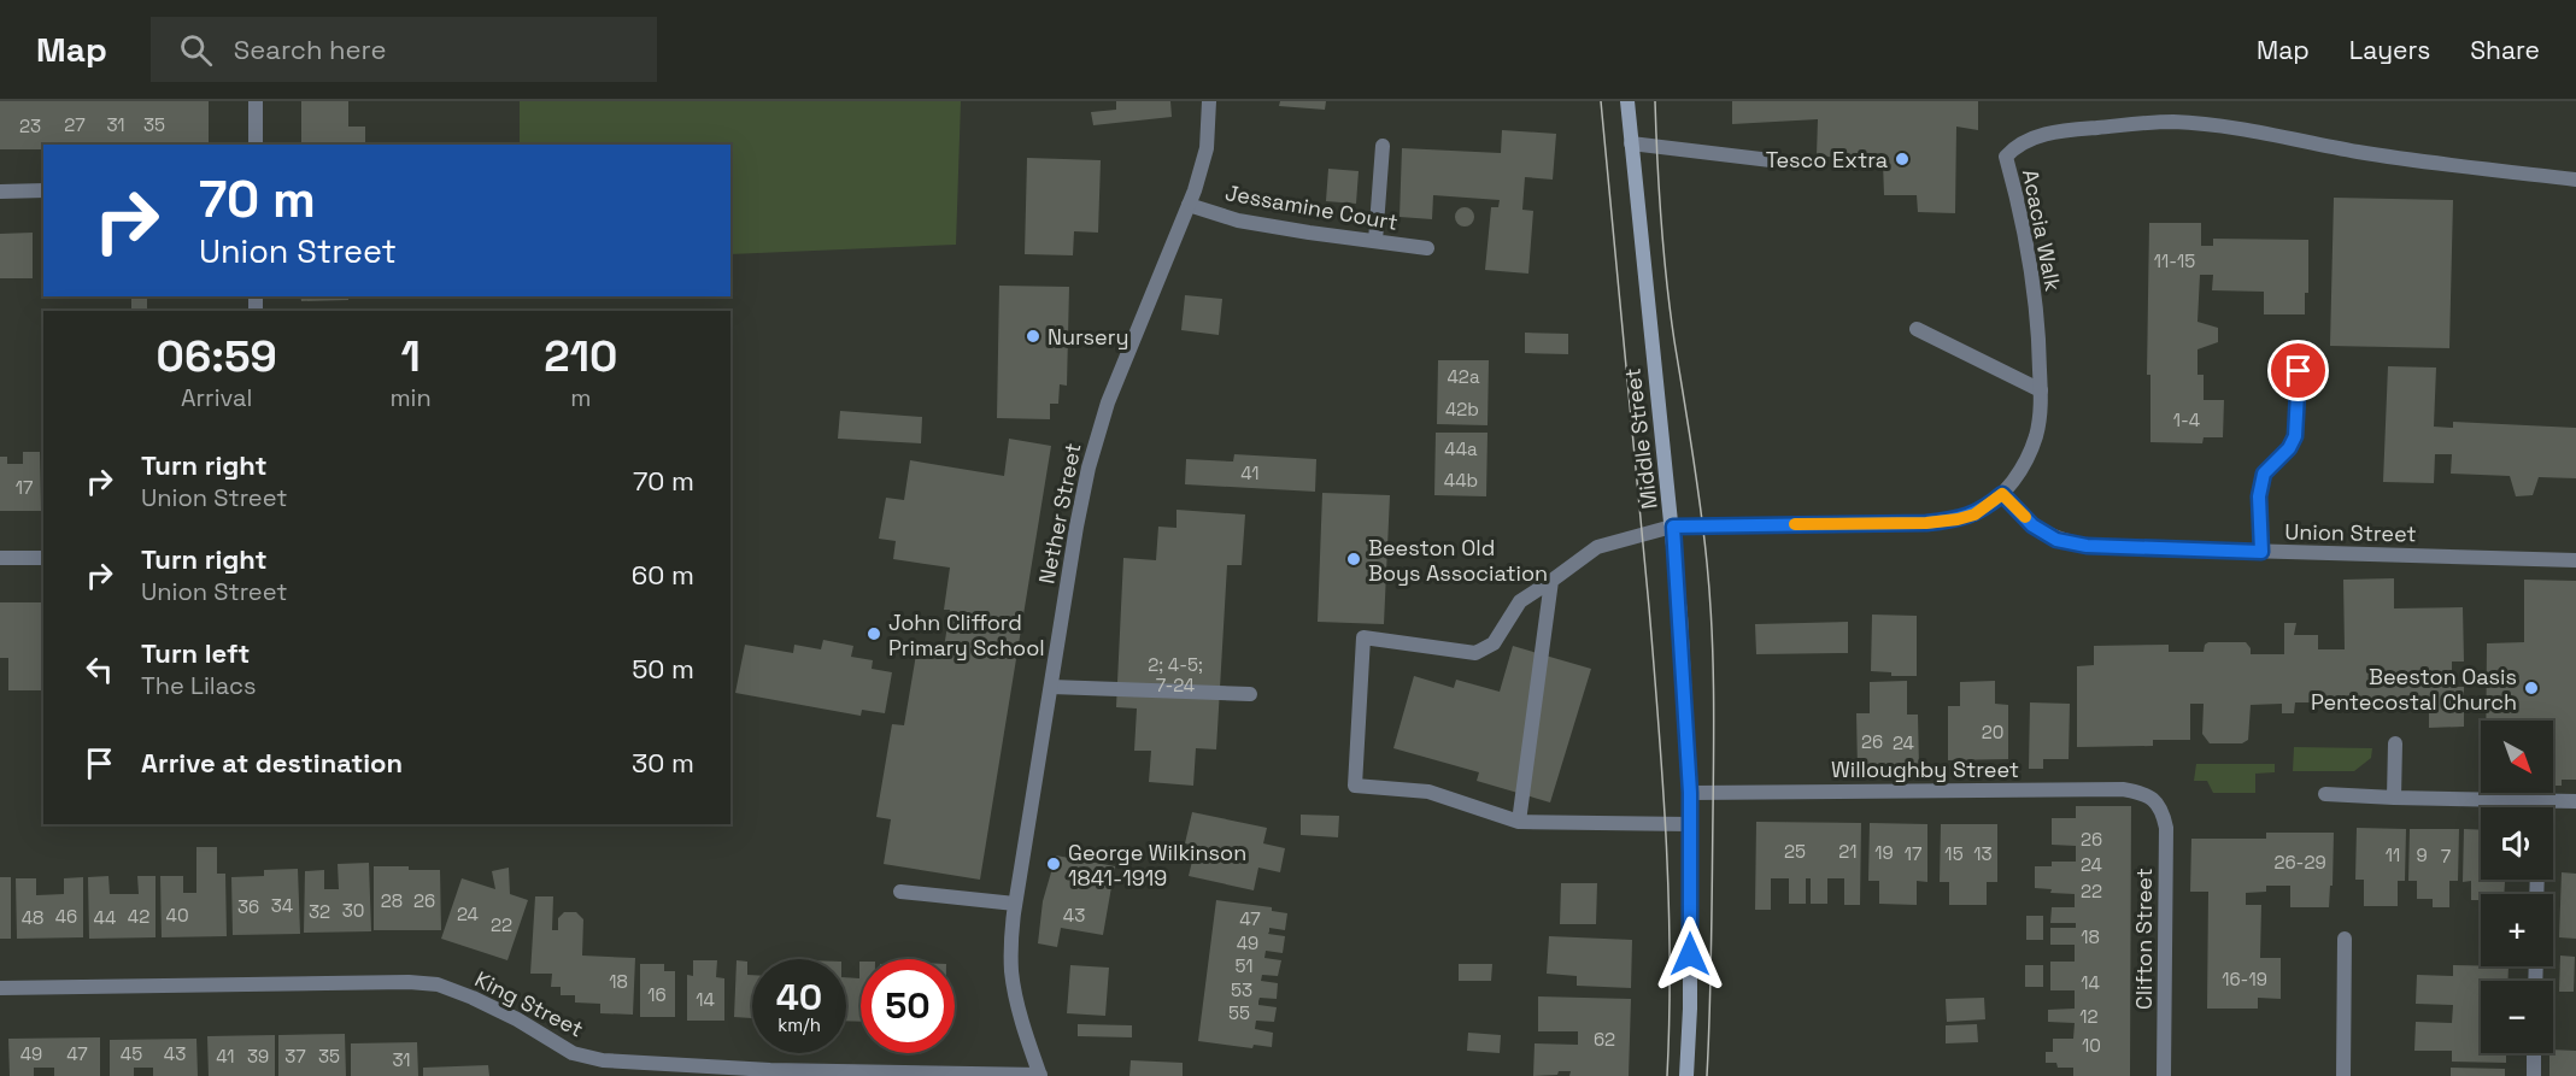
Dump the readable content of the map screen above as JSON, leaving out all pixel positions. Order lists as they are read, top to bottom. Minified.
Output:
{"streets":{"main road":["Middle Street"],"street":["Jessamine Court","Acacia Walk","Nether Street","Union Street","Willoughby Street","Clifton Street","King Street"]},"crossings":[["Jessamine Court","Nether Street"],["Acacia Walk","Union Street"],["Middle Street","Willoughby Street"],["Nether Street","King Street"],["Willoughby Street","Clifton Street"]],"places":["Tesco Extra","Nursery","Beeston Old Boys Association","John Clifford Primary School","Beeston Oasis Pentecostal Church","George Wilkinson 1841-1919"],"house_numbers":["27","31","35","23","11-15","42a","42b","1-4","44a","41","44b","17","2; 4-5; 7-24","20","26","24","26","25","21","19","17","15","13","11","9","7","26-29","24","22","28","26","34","36","30","32","24","40","43","46","42","48","44","47","22","18","49","51","16-19","18","14","53","16","14","55","12","62","10","49","47","45","43","41","39","37","35","31"],"north":"bottom right","page":{"header":"Map","search":"Search here","nav":["Map","Layers","Share"],"turn":["70 m","Union Street"],"eta":["06:59","Arrival","1","min","210","m"],"list":[{"name":"Turn right","note":"Union Street","value":"70 m"},{"name":"Turn right","note":"Union Street","value":"60 m"},{"name":"Turn left","note":"The Lilacs","value":"50 m"},{"name":"Arrive at destination","value":"30 m"}],"map_buttons":["+","−"],"speed":"40 km/h","limit":"50"}}
